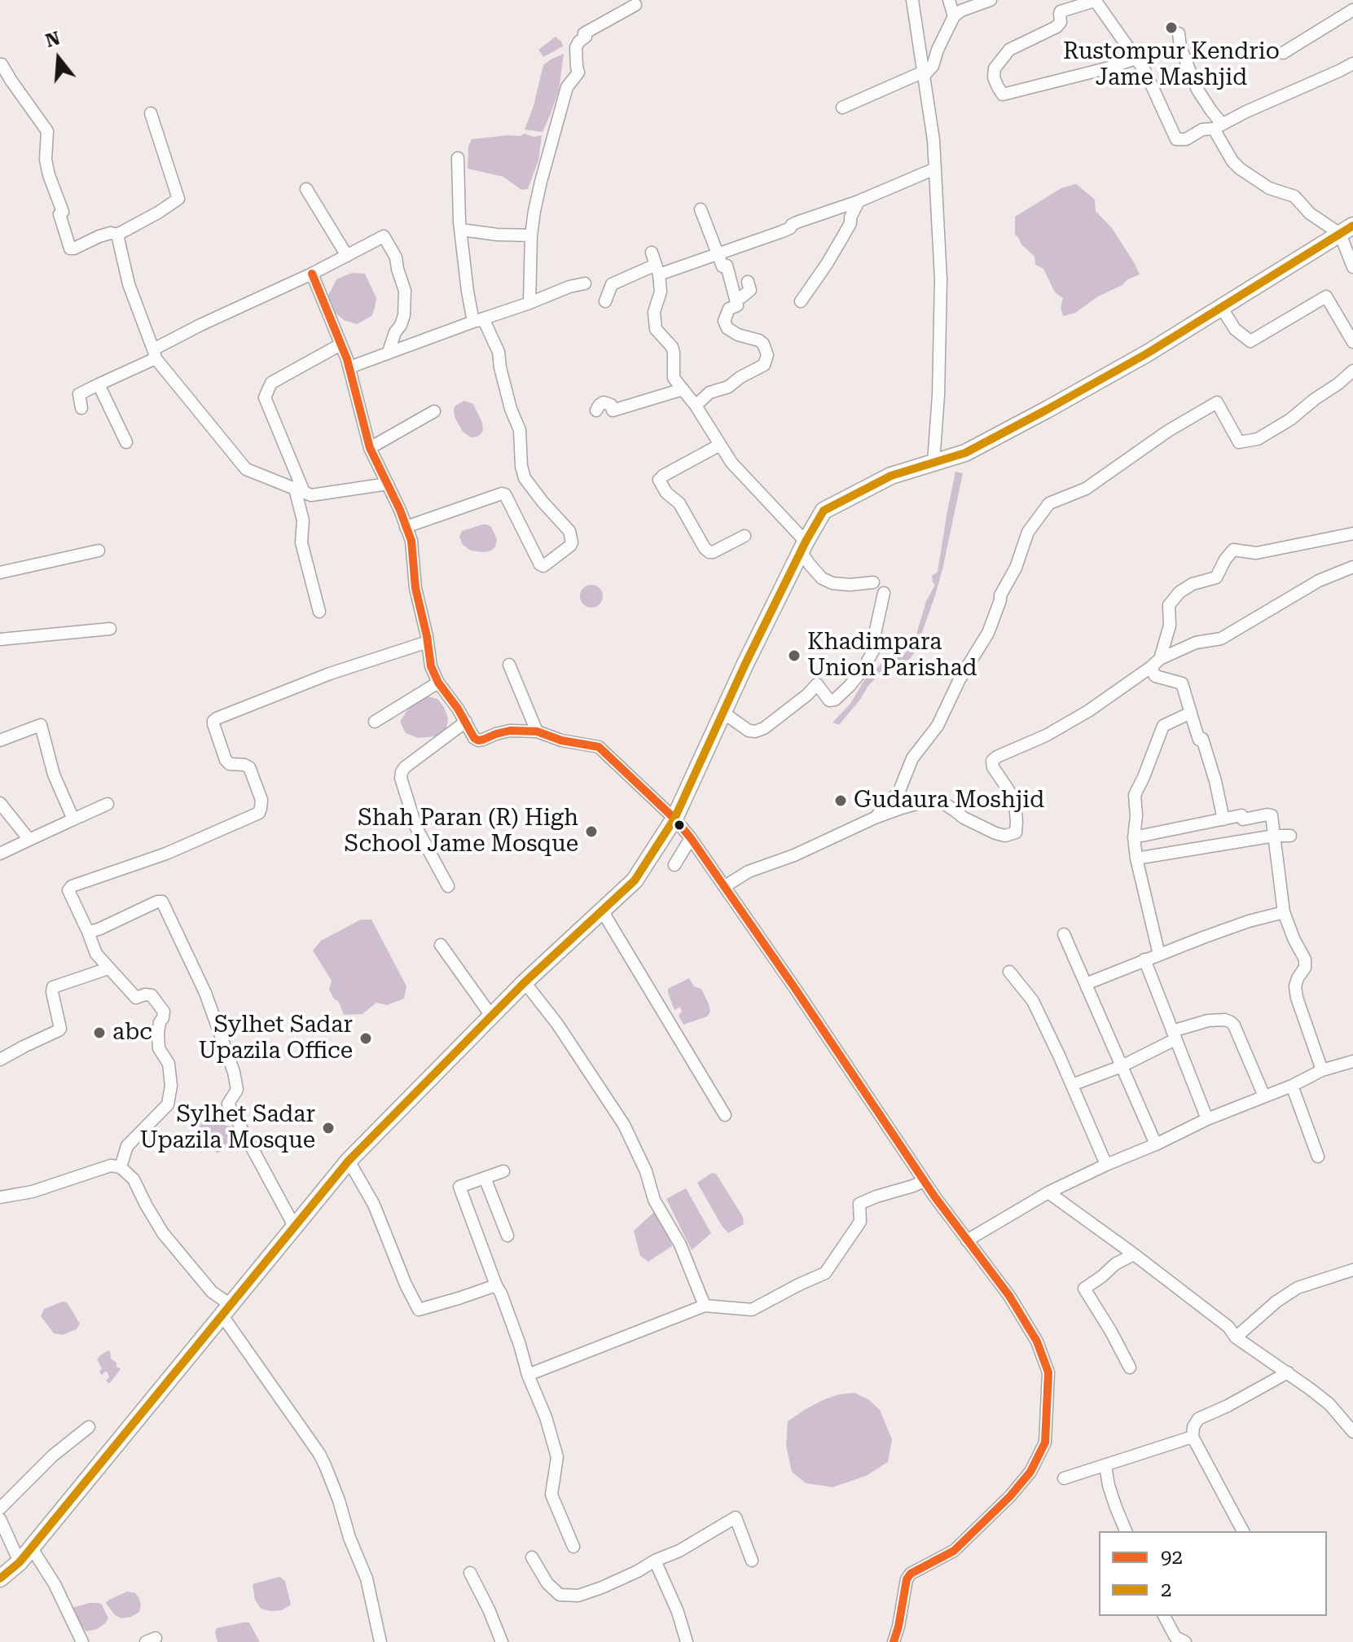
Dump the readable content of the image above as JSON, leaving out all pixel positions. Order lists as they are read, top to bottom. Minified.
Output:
{"places":["Rustompur Kendrio Jame Mashjid","Khadimpara Union Parishad","Gudaura Moshjid","Shah Paran (R) High School Jame Mosque","abc","Sylhet Sadar Upazila Office","Sylhet Sadar Upazila Mosque"],"lines":["transit line 2","transit line 92"],"legend":["92","2"],"north":"top"}
